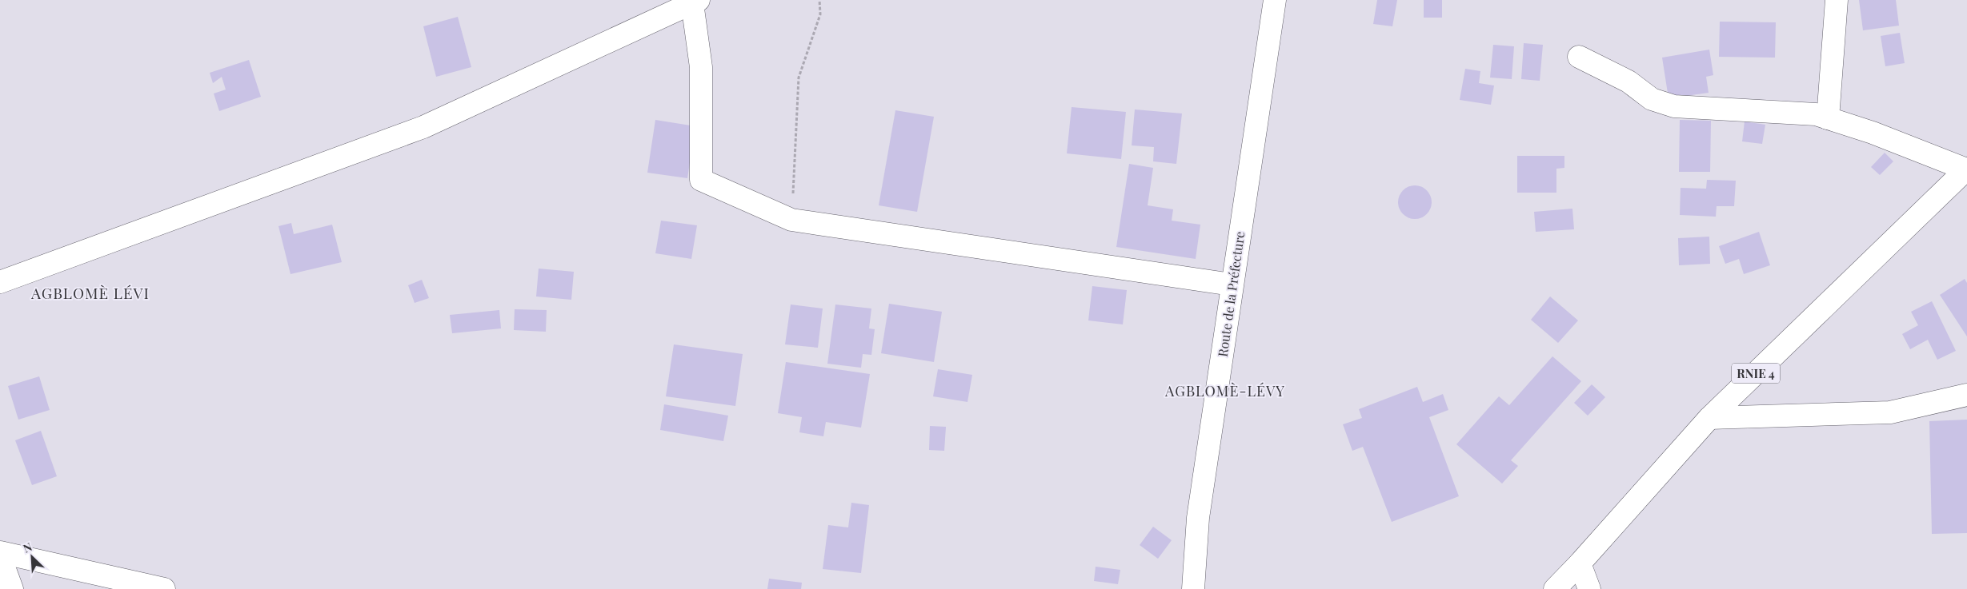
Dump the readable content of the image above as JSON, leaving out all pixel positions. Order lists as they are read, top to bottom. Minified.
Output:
{"streets":{"street":["Route de la Préfecture","RNIE 4"]},"districts":["AGBLOMÈ LÉVI","AGBLOMÈ-LÉVY"],"north":"top left"}
